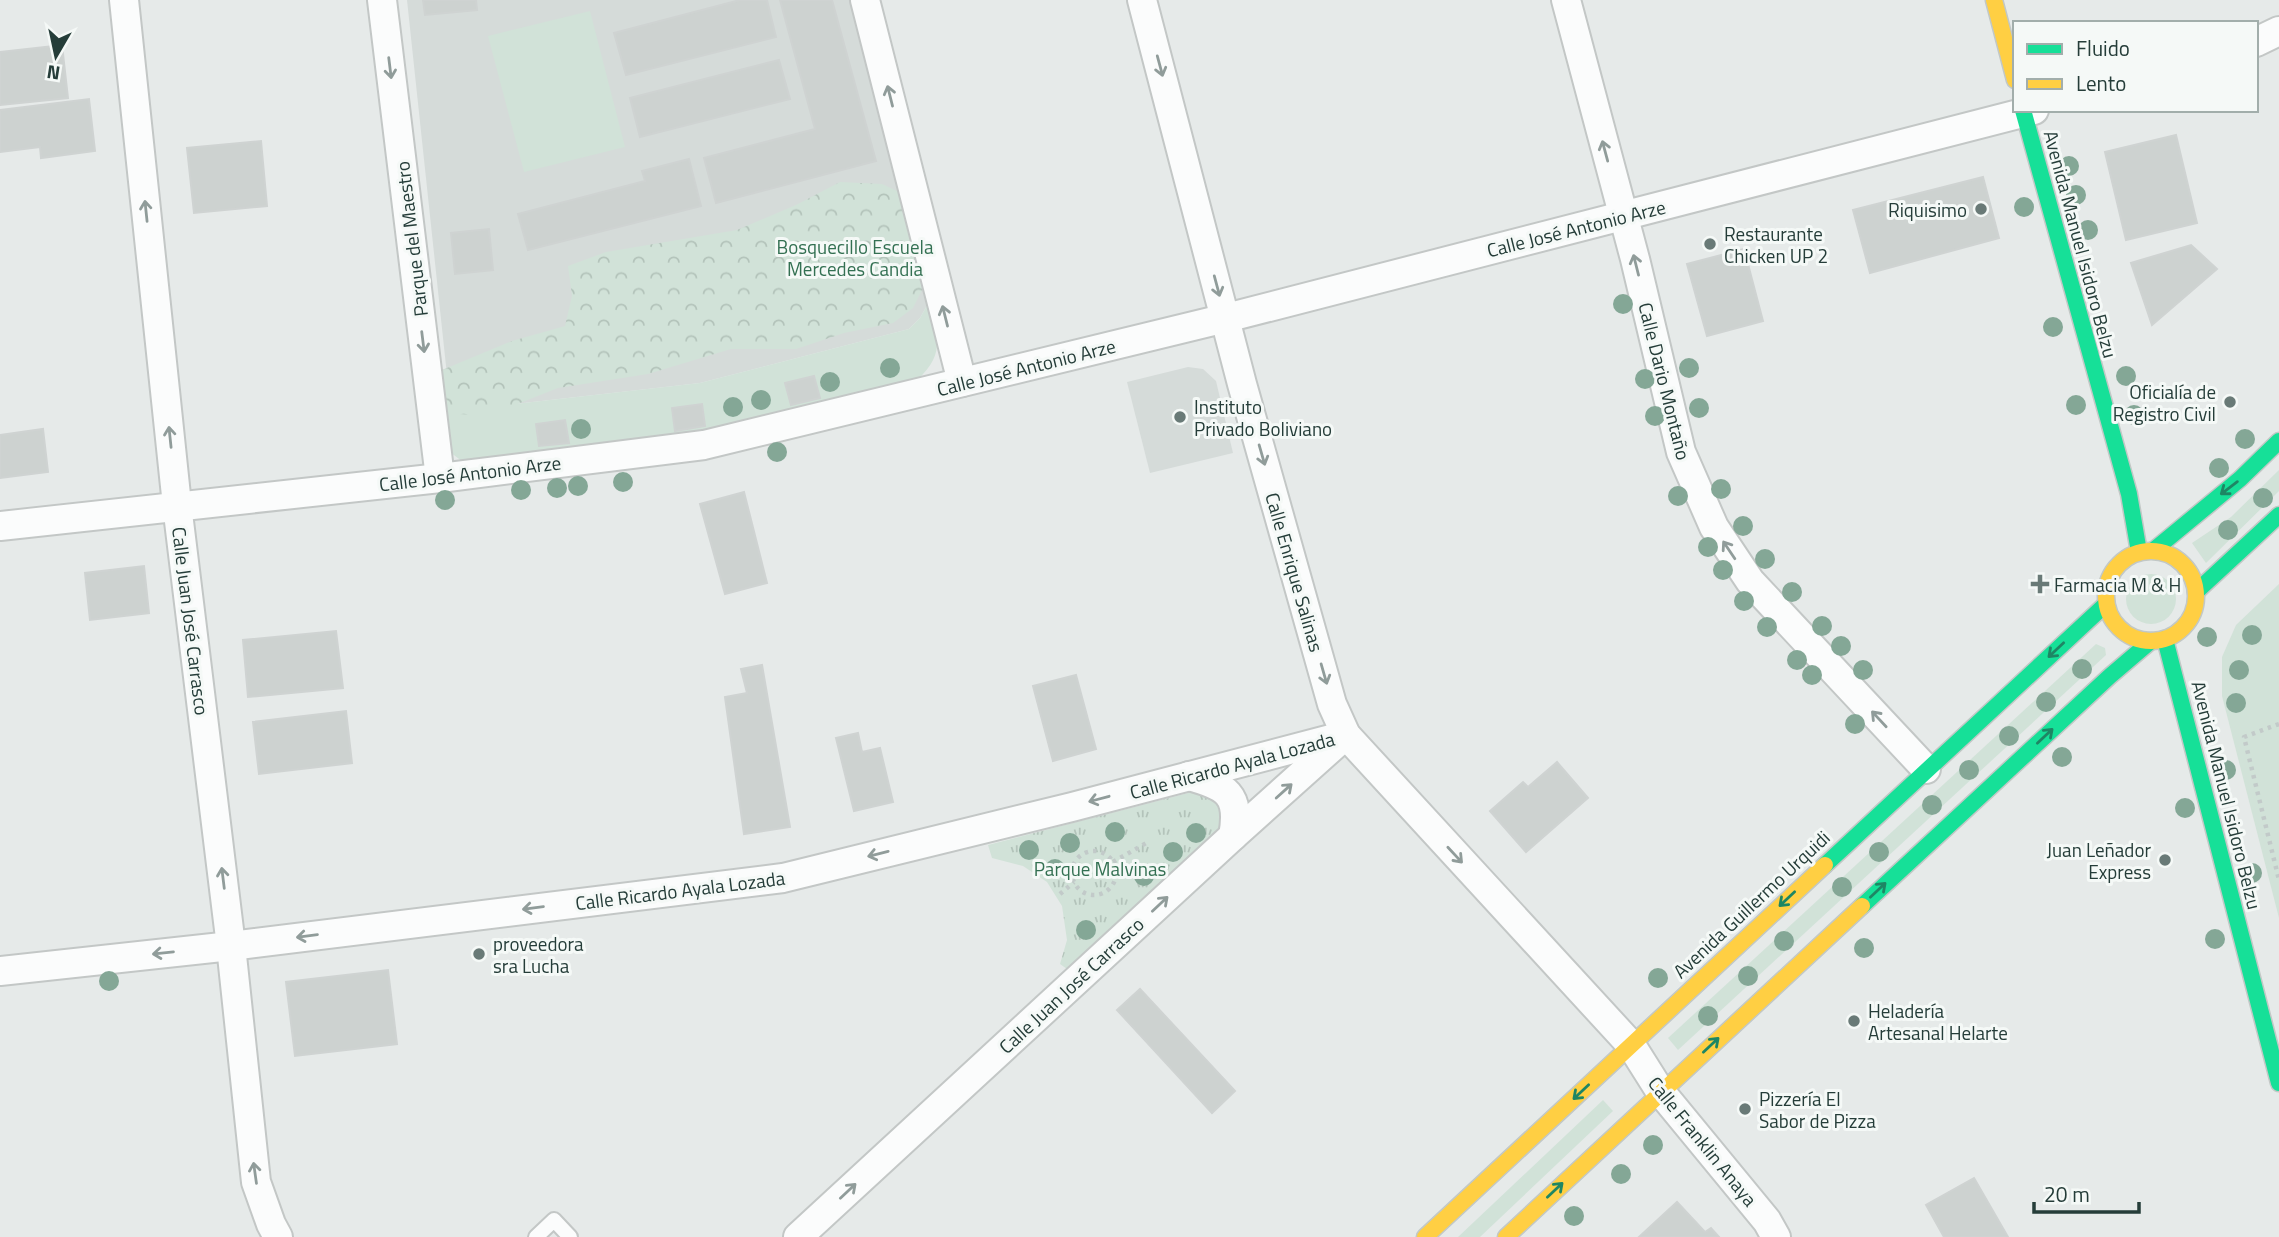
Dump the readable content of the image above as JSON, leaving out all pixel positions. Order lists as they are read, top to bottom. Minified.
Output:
{"streets":{"main road":["Avenida Manuel Isidoro Belzu","Avenida Guillermo Urquidi"],"street":["Calle José Antonio Arze","Parque del Maestro","Calle Dario Montaño","Calle Enrique Salinas","Calle Juan José Carrasco","Calle Ricardo Ayala Lozada","Calle Franklin Anaya"]},"crossings":[["Calle José Antonio Arze","Parque del Maestro"],["Calle José Antonio Arze","Calle Dario Montaño"],["Calle José Antonio Arze","Calle Enrique Salinas"],["Calle José Antonio Arze","Calle Juan José Carrasco"],["Avenida Manuel Isidoro Belzu","Avenida Guillermo Urquidi"],["Calle Dario Montaño","Avenida Guillermo Urquidi"],["Calle Enrique Salinas","Calle Juan José Carrasco"],["Calle Enrique Salinas","Calle Ricardo Ayala Lozada"],["Calle Enrique Salinas","Avenida Guillermo Urquidi"],["Calle Enrique Salinas","Calle Franklin Anaya"],["Calle Juan José Carrasco","Calle Ricardo Ayala Lozada"],["Avenida Guillermo Urquidi","Calle Franklin Anaya"]],"one_way":["Parque del Maestro","Calle Dario Montaño","Calle Enrique Salinas","Calle Juan José Carrasco","Calle Ricardo Ayala Lozada"],"parks":["Bosquecillo Escuela Mercedes Candia","Parque Malvinas"],"places":{"other":["Riquisimo","Restaurante Chicken UP 2","Oficialía de Registro Civil","Instituto Privado Boliviano","Juan Leñador Express","proveedora sra Lucha","Heladería Artesanal Helarte","Pizzería El Sabor de Pizza"],"health":["Farmacia M & H"]},"legend":["Fluido","Lento"],"scale_bar":"20 m","north":"bottom"}
